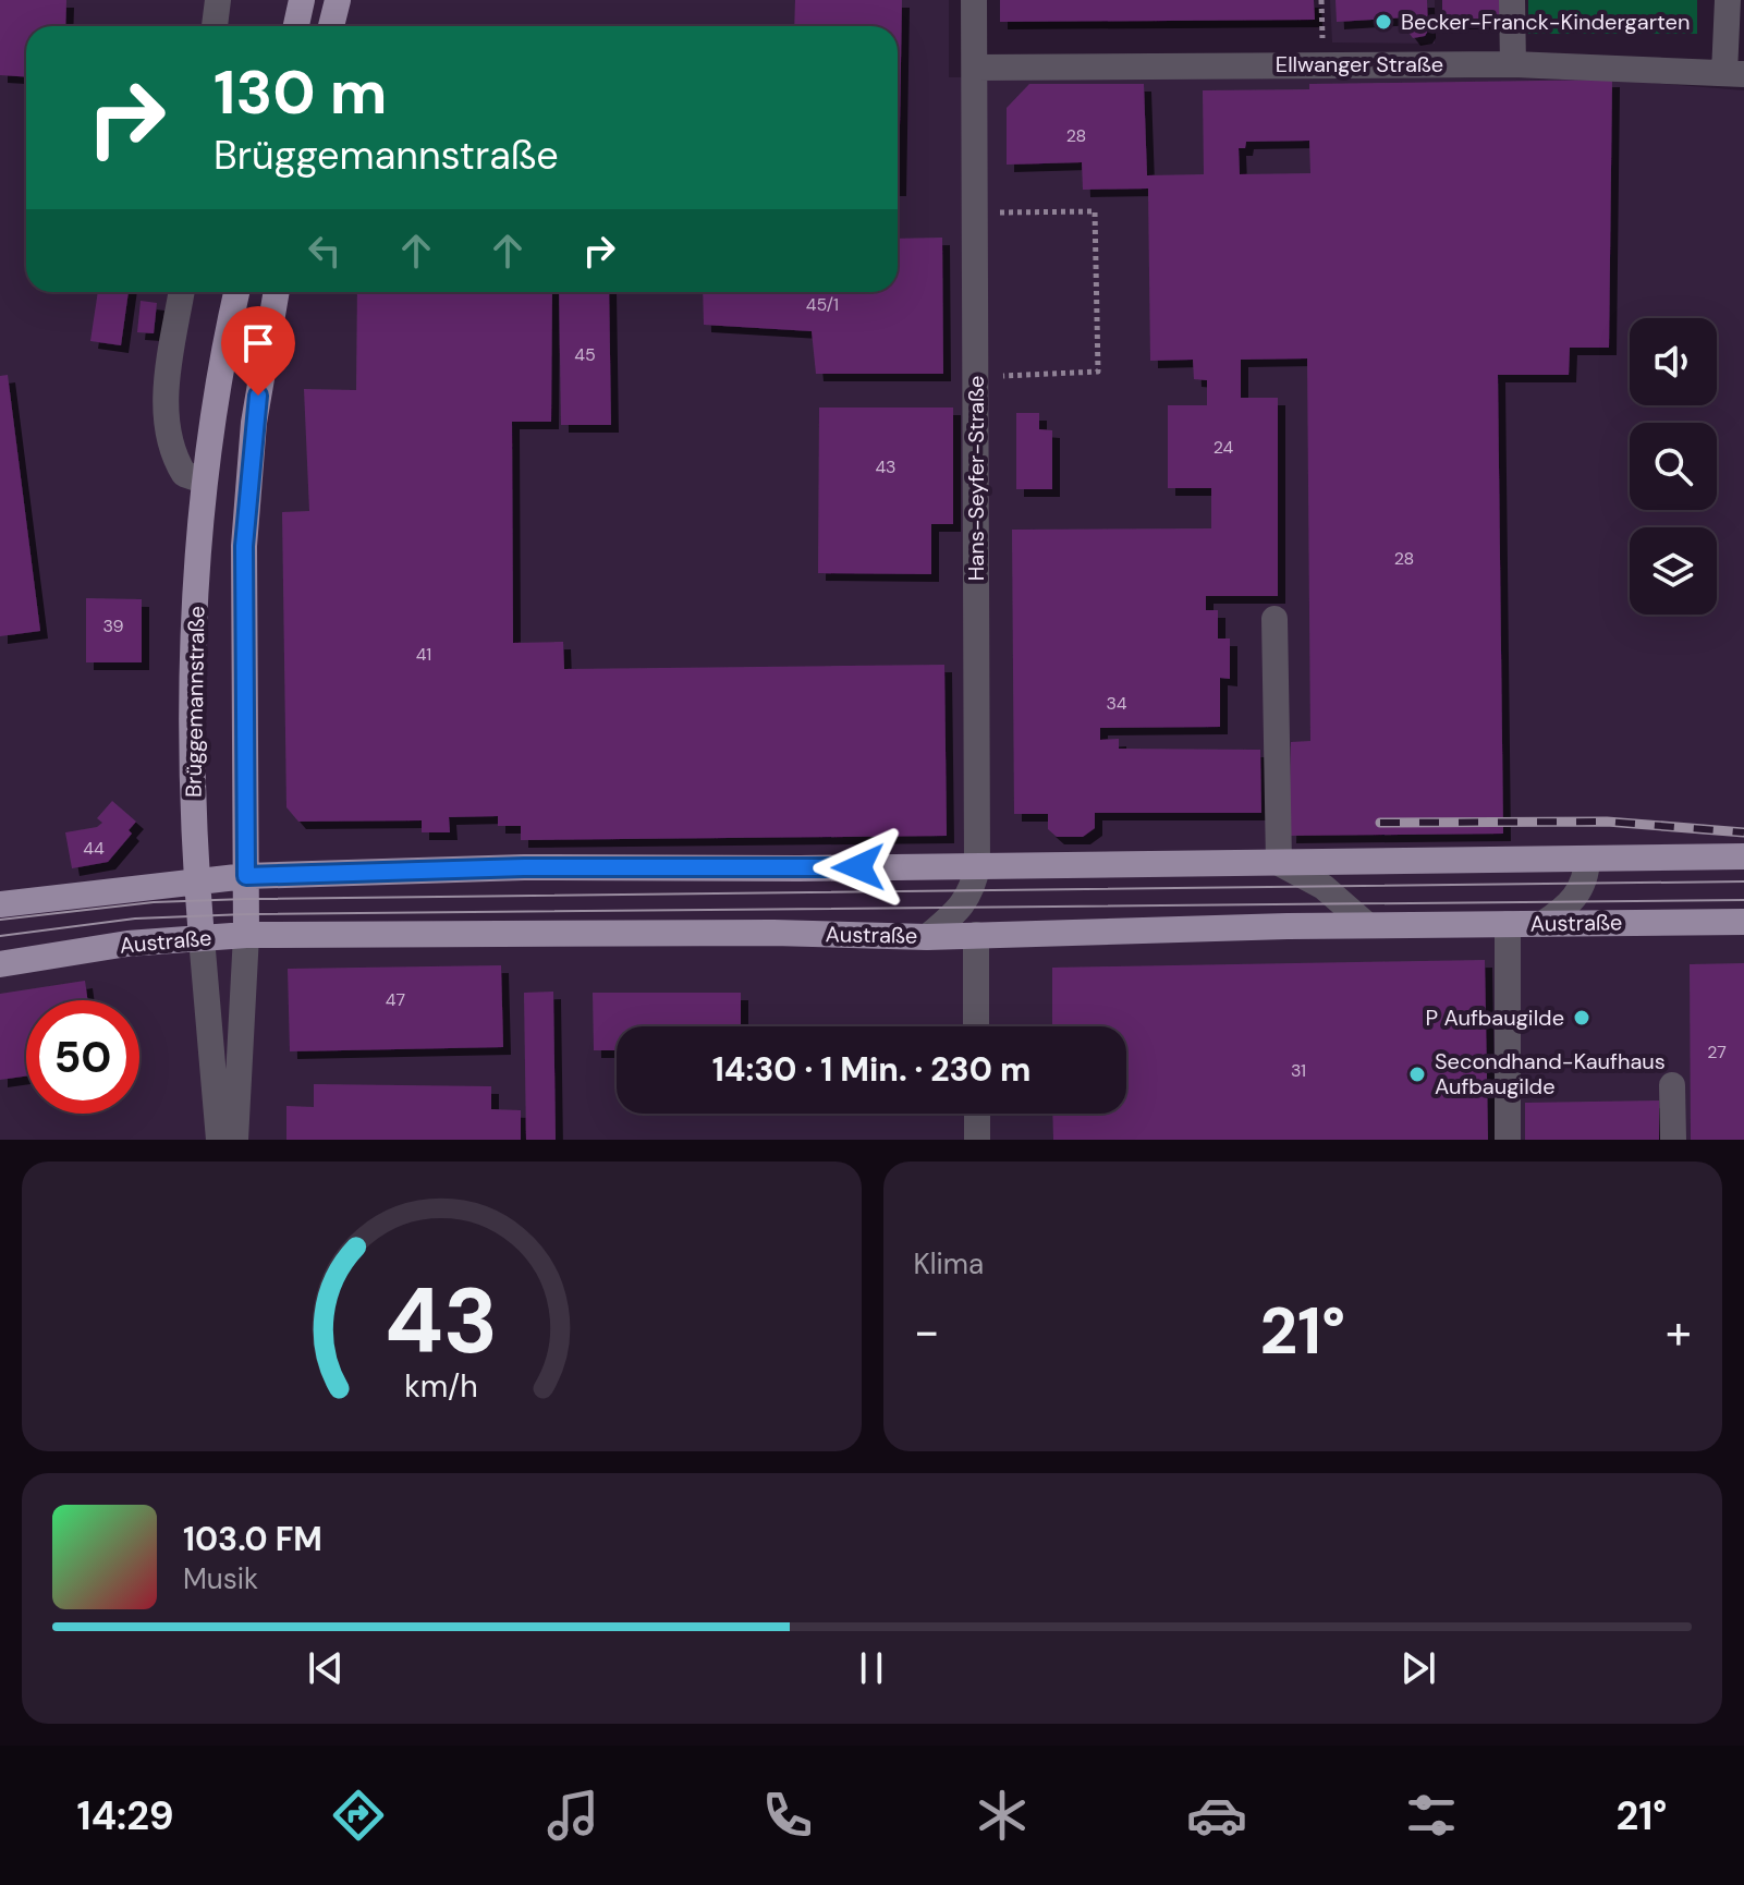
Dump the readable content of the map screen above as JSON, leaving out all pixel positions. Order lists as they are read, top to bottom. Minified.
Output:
{"streets":{"main road":["Brüggemannstraße","Austraße"],"street":["Ellwanger Straße","Hans-Seyfer-Straße"]},"crossings":[["Ellwanger Straße","Hans-Seyfer-Straße"],["Hans-Seyfer-Straße","Austraße"],["Brüggemannstraße","Austraße"]],"places":["Becker-Franck-Kindergarten","P Aufbaugilde","Secondhand-Kaufhaus Aufbaugilde"],"house_numbers":["28","45/1","45","24","43","28","39","41","34","44","47","27","31"],"page":{"turn":["130 m","Brüggemannstraße"],"limit":"50","trip":"14:30 · 1 Min. · 230 m","tile":"Klima","heat":["−","21°","+"],"song":["103.0 FM","Musik"],"tabs":["14:29","21°"],"gauge":["43","km/h"]}}
